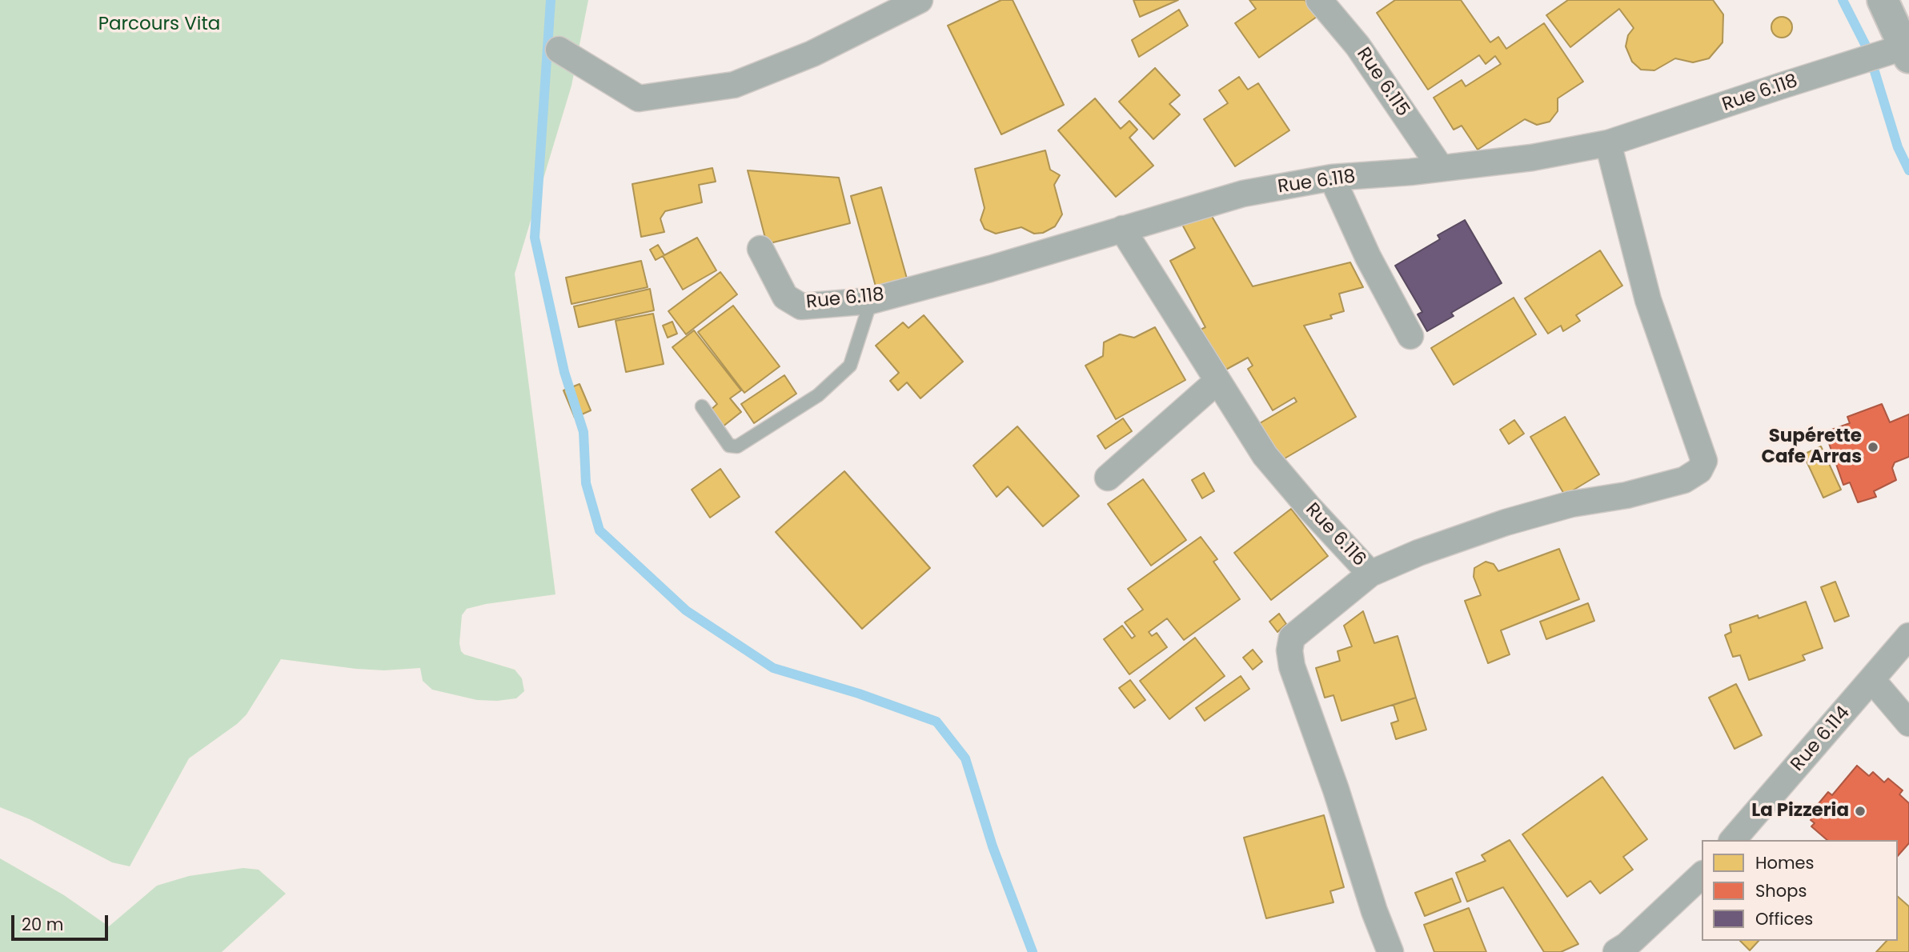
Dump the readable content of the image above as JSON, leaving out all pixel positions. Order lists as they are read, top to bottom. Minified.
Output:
{"streets":{"street":["Rue 6.115","Rue 6.118","Rue 6.116","Rue 6.114"]},"crossings":[["Rue 6.115","Rue 6.118"],["Rue 6.118","Rue 6.116"]],"parks":["Parcours Vita"],"places":["Supérette Cafe Arras","La Pizzeria"],"legend":["Homes","Shops","Offices"],"scale_bar":"20 m"}
